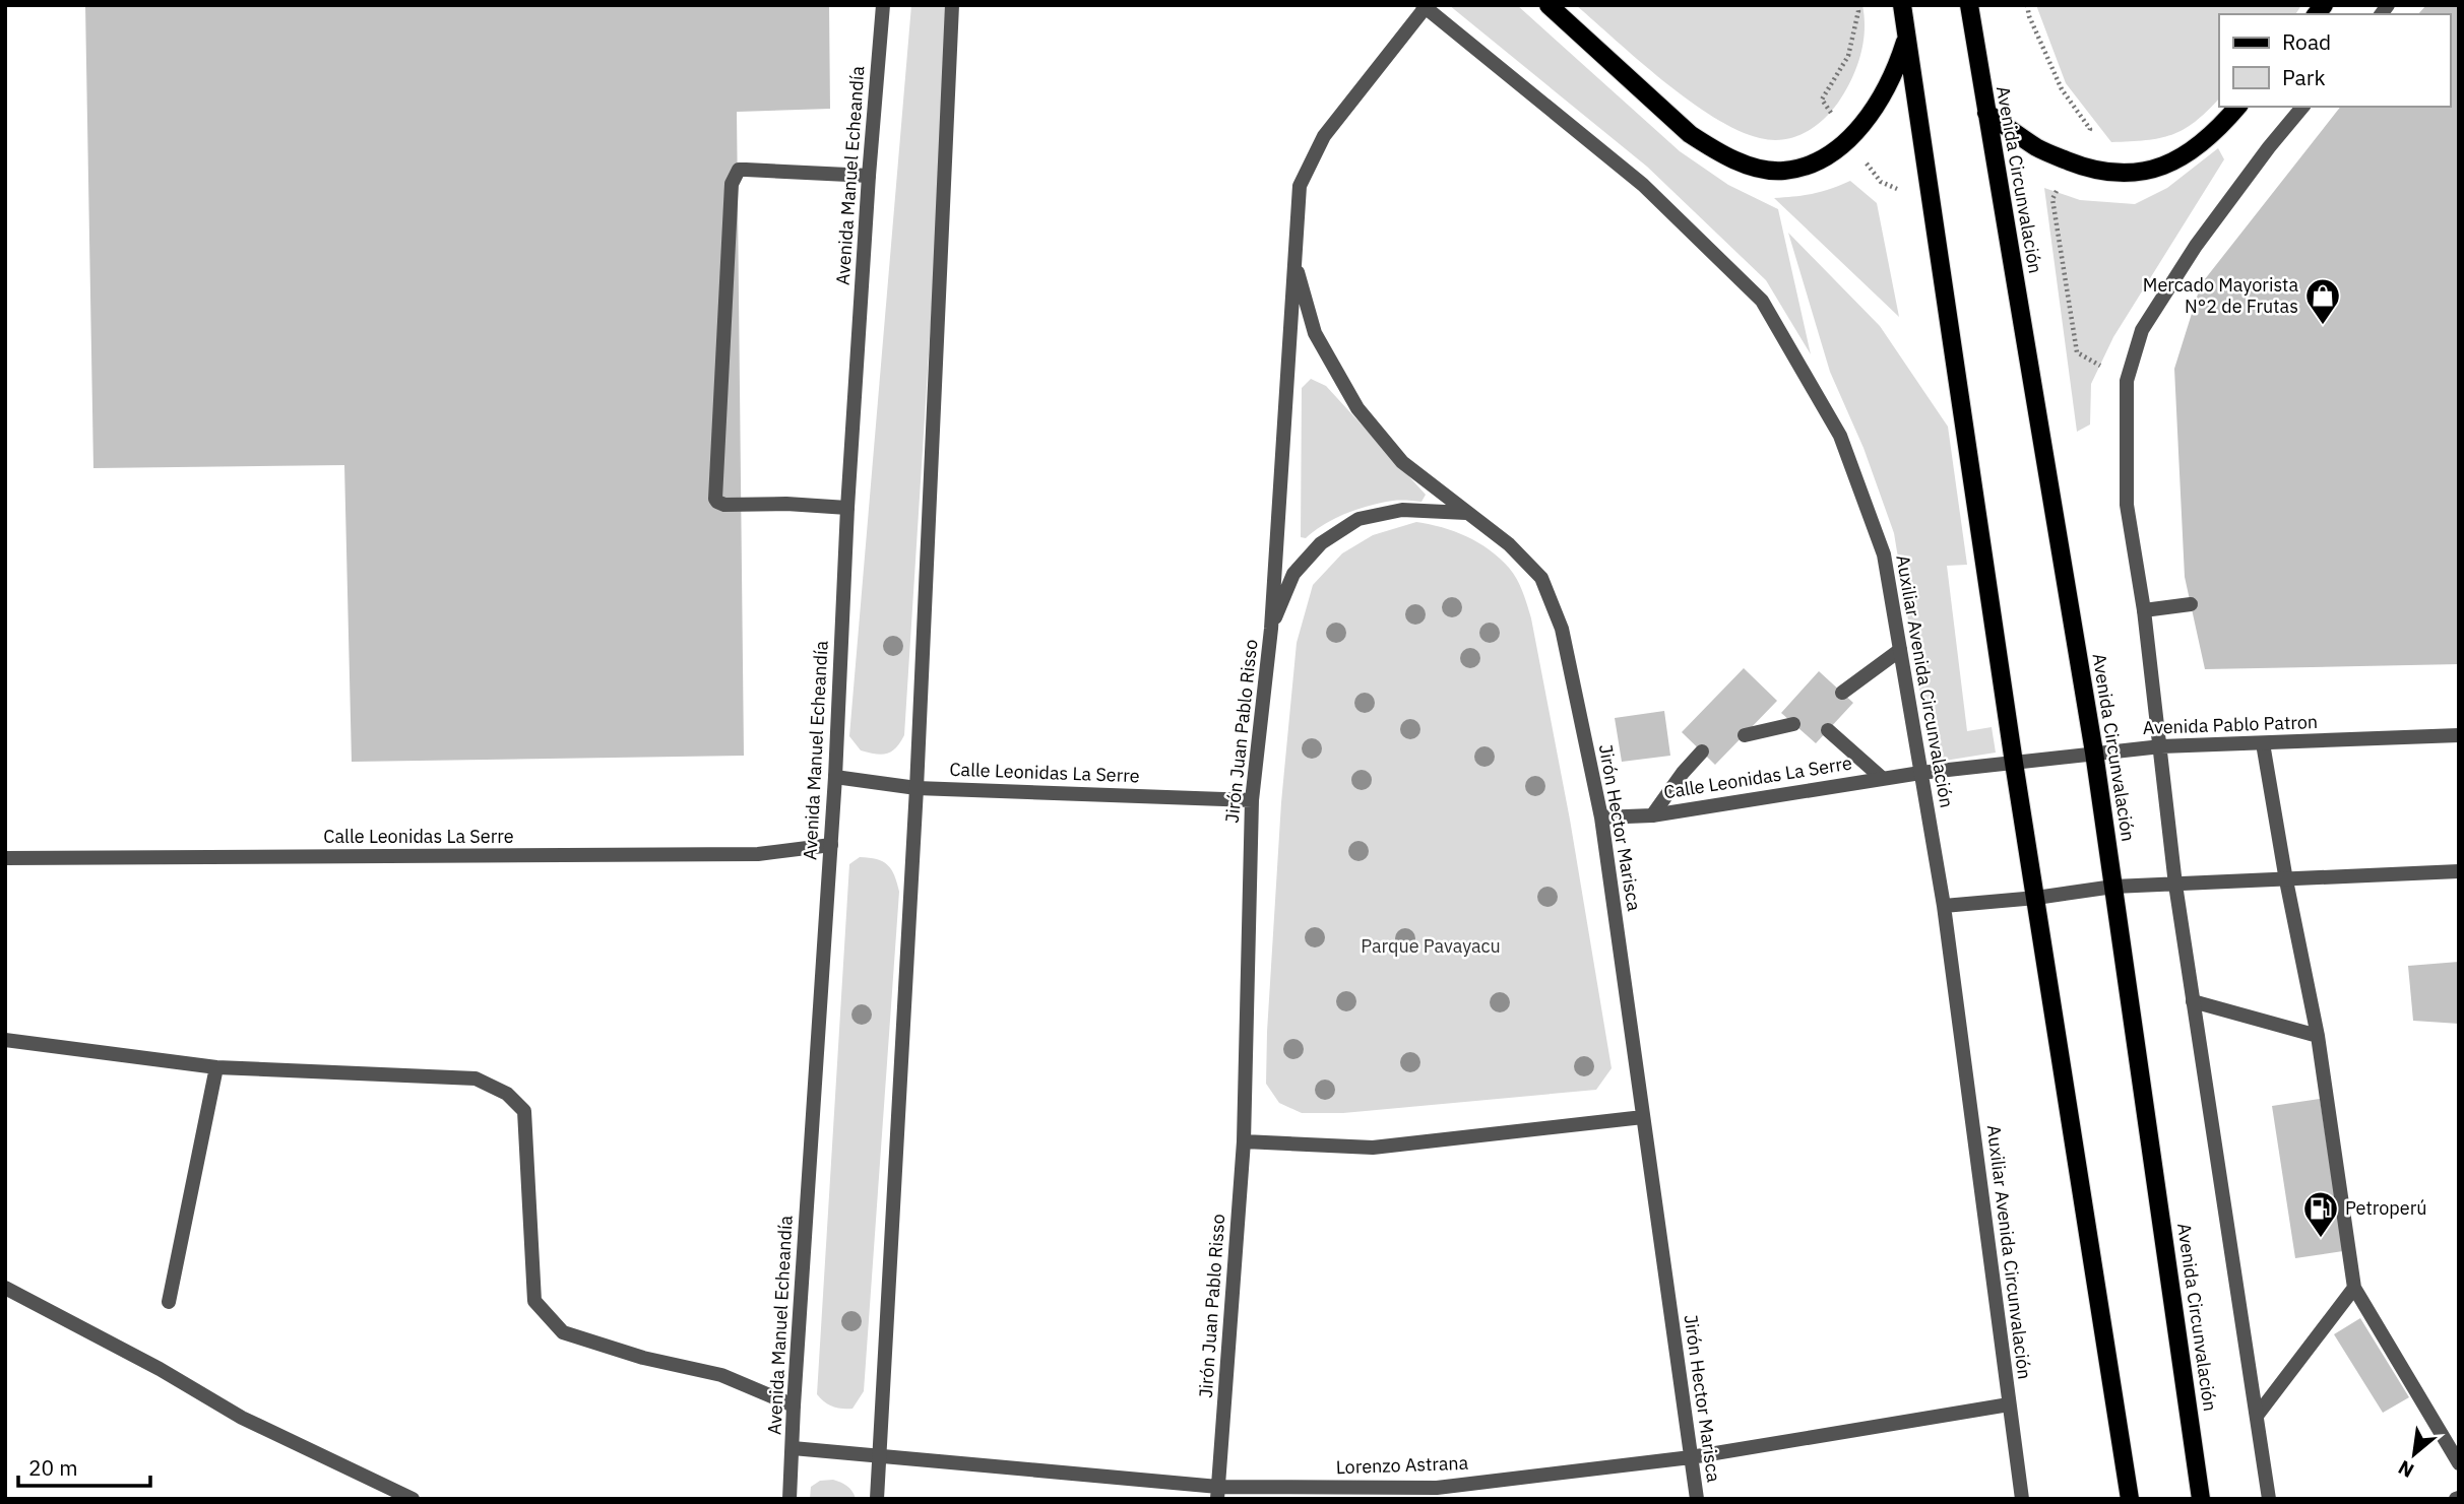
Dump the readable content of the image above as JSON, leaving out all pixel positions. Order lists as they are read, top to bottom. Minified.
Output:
{"streets":{"main road":["Avenida Circunvalación"],"street":["Avenida Manuel Echeandía","Auxiliar Avenida Circunvalación","Avenida Pablo Patron","Jirón Juan Pablo Risso","Calle Leonidas La Serre","Jirón Hector Marisca","Lorenzo Astrana"]},"crossings":[["Avenida Manuel Echeandía","Calle Leonidas La Serre"],["Avenida Manuel Echeandía","Lorenzo Astrana"],["Avenida Circunvalación","Avenida Pablo Patron"],["Auxiliar Avenida Circunvalación","Avenida Pablo Patron"],["Auxiliar Avenida Circunvalación","Jirón Juan Pablo Risso"],["Auxiliar Avenida Circunvalación","Calle Leonidas La Serre"],["Auxiliar Avenida Circunvalación","Lorenzo Astrana"],["Avenida Pablo Patron","Calle Leonidas La Serre"],["Jirón Juan Pablo Risso","Calle Leonidas La Serre"],["Jirón Juan Pablo Risso","Jirón Hector Marisca"],["Jirón Juan Pablo Risso","Lorenzo Astrana"],["Calle Leonidas La Serre","Jirón Hector Marisca"],["Jirón Hector Marisca","Lorenzo Astrana"]],"parks":["Parque Pavayacu"],"places":{"shop":["Mercado Mayorista N°2 de Frutas"],"fuel station":["Petroperú"]},"legend":["Road","Park"],"scale_bar":"20 m","north":"bottom left"}
